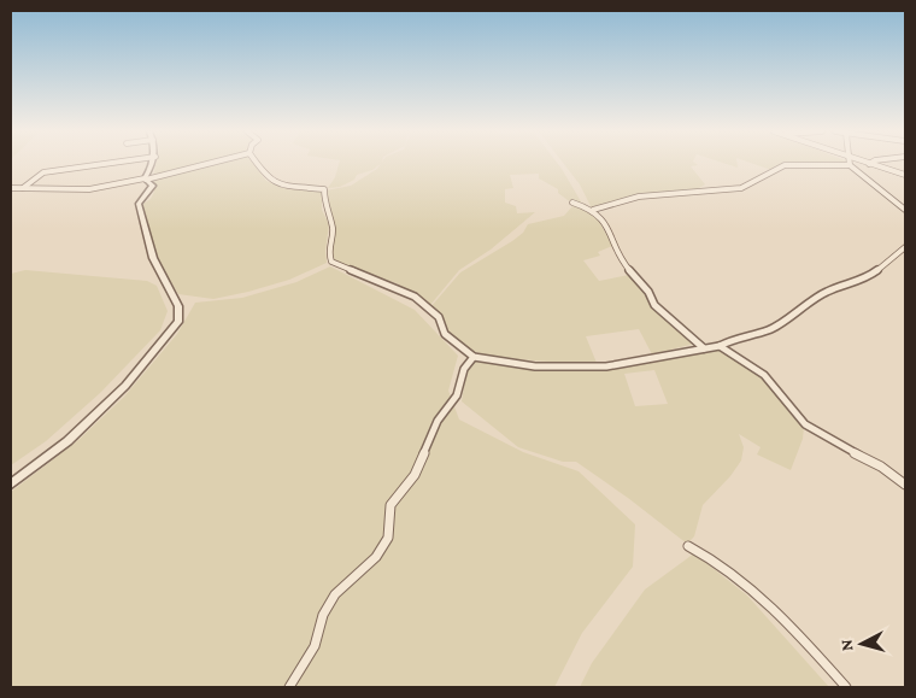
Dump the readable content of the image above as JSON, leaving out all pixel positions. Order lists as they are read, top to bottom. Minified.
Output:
{"north":"left"}
